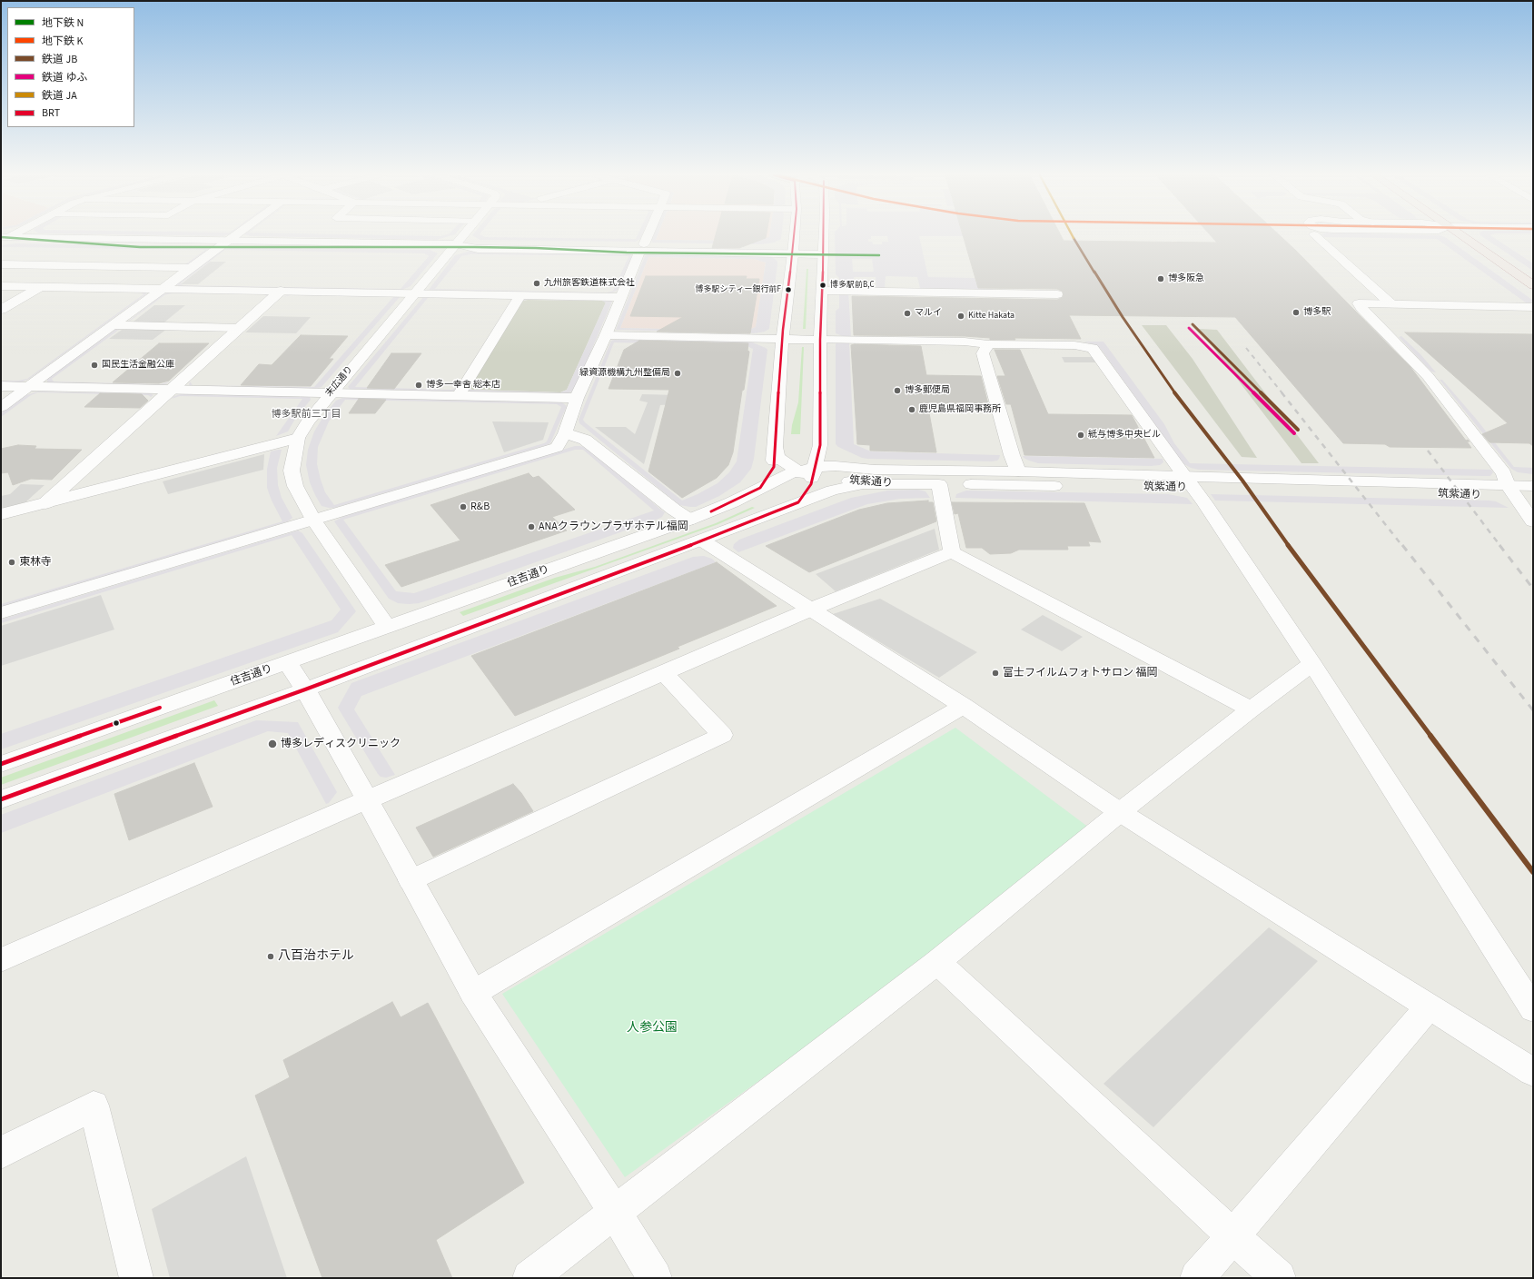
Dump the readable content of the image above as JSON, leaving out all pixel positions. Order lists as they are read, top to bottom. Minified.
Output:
{"streets":{"street":["末広通り","筑紫通り","住吉通り"]},"crossings":[["末広通り","住吉通り"],["筑紫通り","住吉通り"]],"districts":["博多駅前三丁目"],"parks":["人参公園"],"places":["博多阪急","九州旅客鉄道株式会社","博多駅前B,C","博多駅シティー銀行前F","博多駅","マルイ","Kitte Hakata","国民生活金融公庫","緑資源機構九州整備局","博多一幸舎 総本店","博多郵便局","鹿児島県福岡事務所","紙与博多中央ビル","R&B","ANAクラウンプラザホテル福岡","東林寺","富士フイルムフォトサロン 福岡","博多レディスクリニック","八百治ホテル"],"lines":["rail line JA","transit line BRT","metro line N","rail line JB","rail line ゆふ"],"legend":["地下鉄 N","地下鉄 K","鉄道 JB","鉄道 ゆふ","鉄道 JA","BRT"]}
